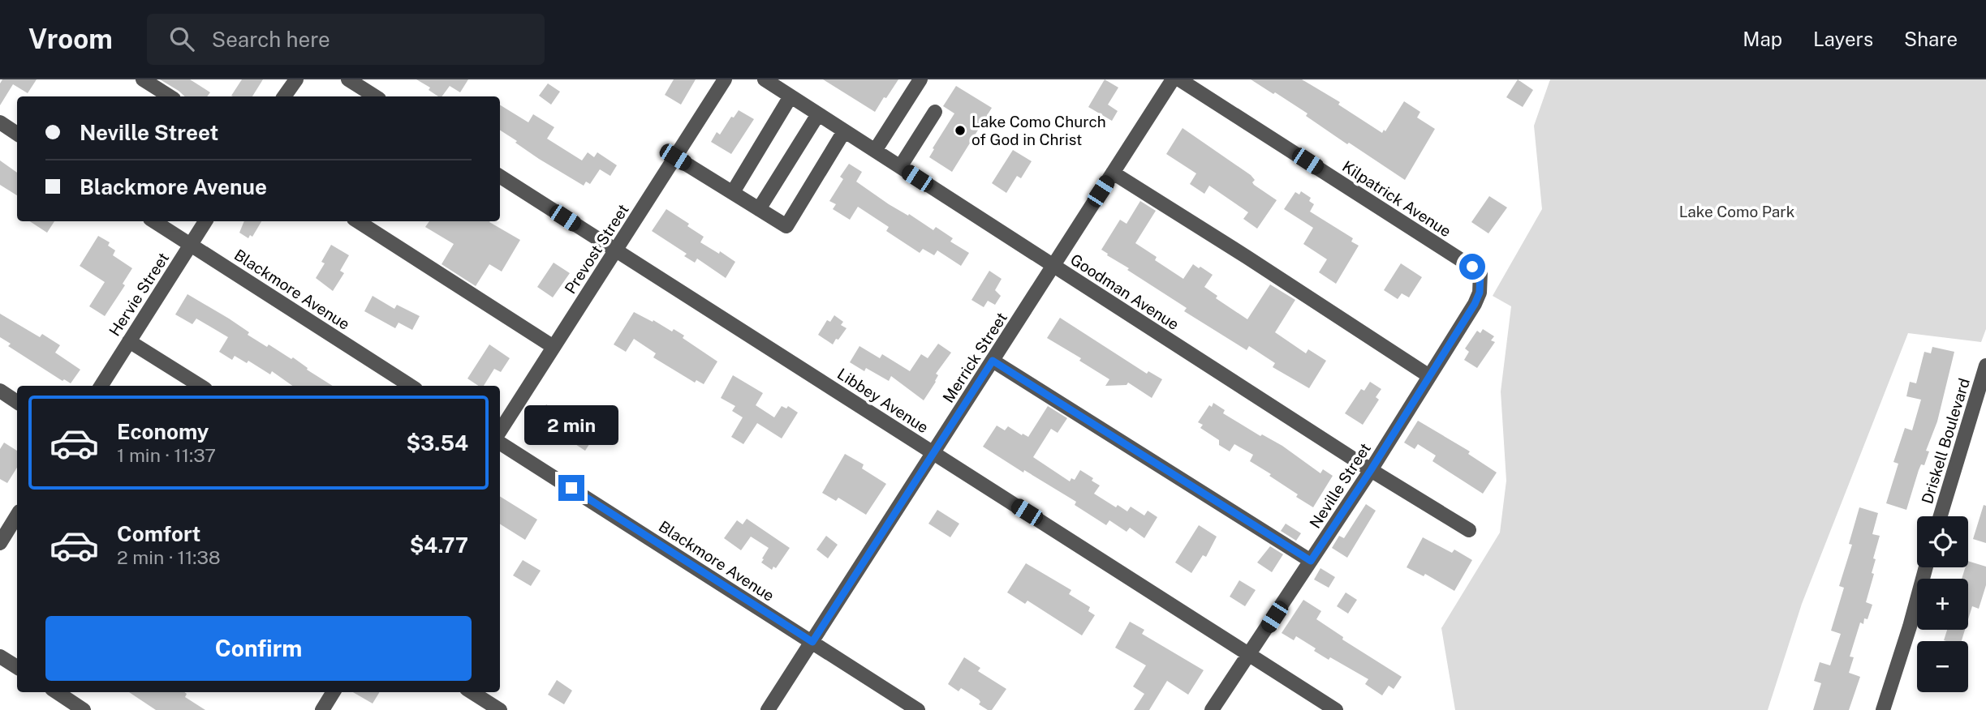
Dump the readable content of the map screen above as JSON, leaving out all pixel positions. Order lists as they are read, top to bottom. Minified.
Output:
{"streets":{"street":["Kilpatrick Avenue","Prevost Street","Blackmore Avenue","Goodman Avenue","Hervie Street","Merrick Street","Libbey Avenue","Driskell Boulevard","Neville Street"]},"crossings":[["Kilpatrick Avenue","Neville Street"],["Prevost Street","Libbey Avenue"],["Blackmore Avenue","Hervie Street"],["Blackmore Avenue","Merrick Street"],["Goodman Avenue","Merrick Street"],["Goodman Avenue","Neville Street"],["Merrick Street","Libbey Avenue"],["Libbey Avenue","Neville Street"]],"parks":["Lake Como Park"],"places":["Lake Como Church of God in Christ"],"page":{"header":"Vroom","search":"Search here","nav":["Map","Layers","Share"],"banner":["Neville Street","Blackmore Avenue"],"list":[{"name":"Economy","note":"1 min · 11:37","value":"$3.54"},{"name":"Comfort","note":"2 min · 11:38","value":"$4.77"}],"bubble":"2 min","map_buttons":["+","−"],"buttons":"Confirm"}}
